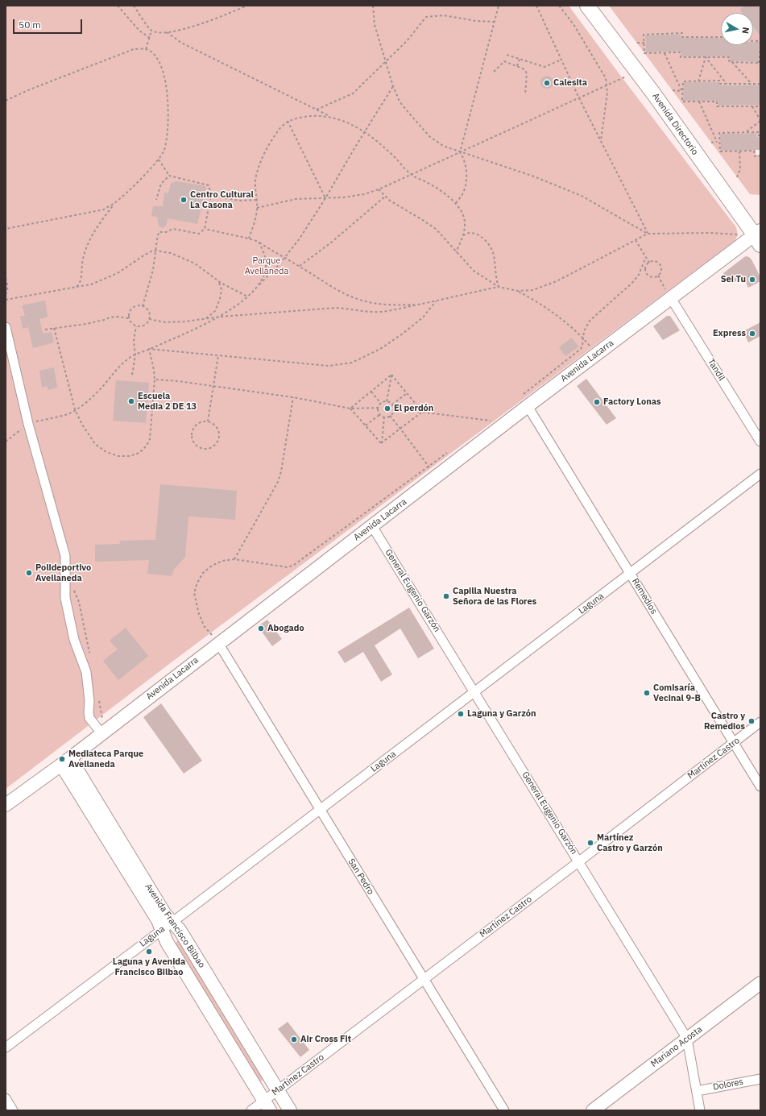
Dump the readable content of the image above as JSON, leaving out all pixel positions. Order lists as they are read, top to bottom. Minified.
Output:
{"streets":{"main road":["Avenida Directorio"],"street":["Avenida Lacarra","Tandil","General Eugenio Garzón","Remedios","Laguna","Martínez Castro","San Pedro","Avenida Francisco Bilbao","Mariano Acosta","Dolores"]},"crossings":[["Avenida Directorio","Avenida Lacarra"],["Avenida Lacarra","Tandil"],["Avenida Lacarra","General Eugenio Garzón"],["Avenida Lacarra","Remedios"],["Avenida Lacarra","San Pedro"],["Avenida Lacarra","Avenida Francisco Bilbao"],["General Eugenio Garzón","Laguna"],["General Eugenio Garzón","Martínez Castro"],["General Eugenio Garzón","Mariano Acosta"],["General Eugenio Garzón","Dolores"],["Remedios","Laguna"],["Remedios","Martínez Castro"],["Laguna","San Pedro"],["Laguna","Avenida Francisco Bilbao"],["Martínez Castro","San Pedro"],["Martínez Castro","Avenida Francisco Bilbao"]],"parks":["Parque Avellaneda"],"places":["Calesita","Centro Cultural La Casona","Sei Tu","Express","Escuela Media 2 DE 13","Factory Lonas","El perdón","Polideportivo Avellaneda","Capilla Nuestra Señora de las Flores","Abogado","Comisaría Vecinal 9-B","Laguna y Garzón","Castro y Remedios","Mediateca Parque Avellaneda","Martínez Castro y Garzón","Laguna y Avenida Francisco Bilbao","Air Cross Fit"],"scale_bar":"50 m","north":"right"}
